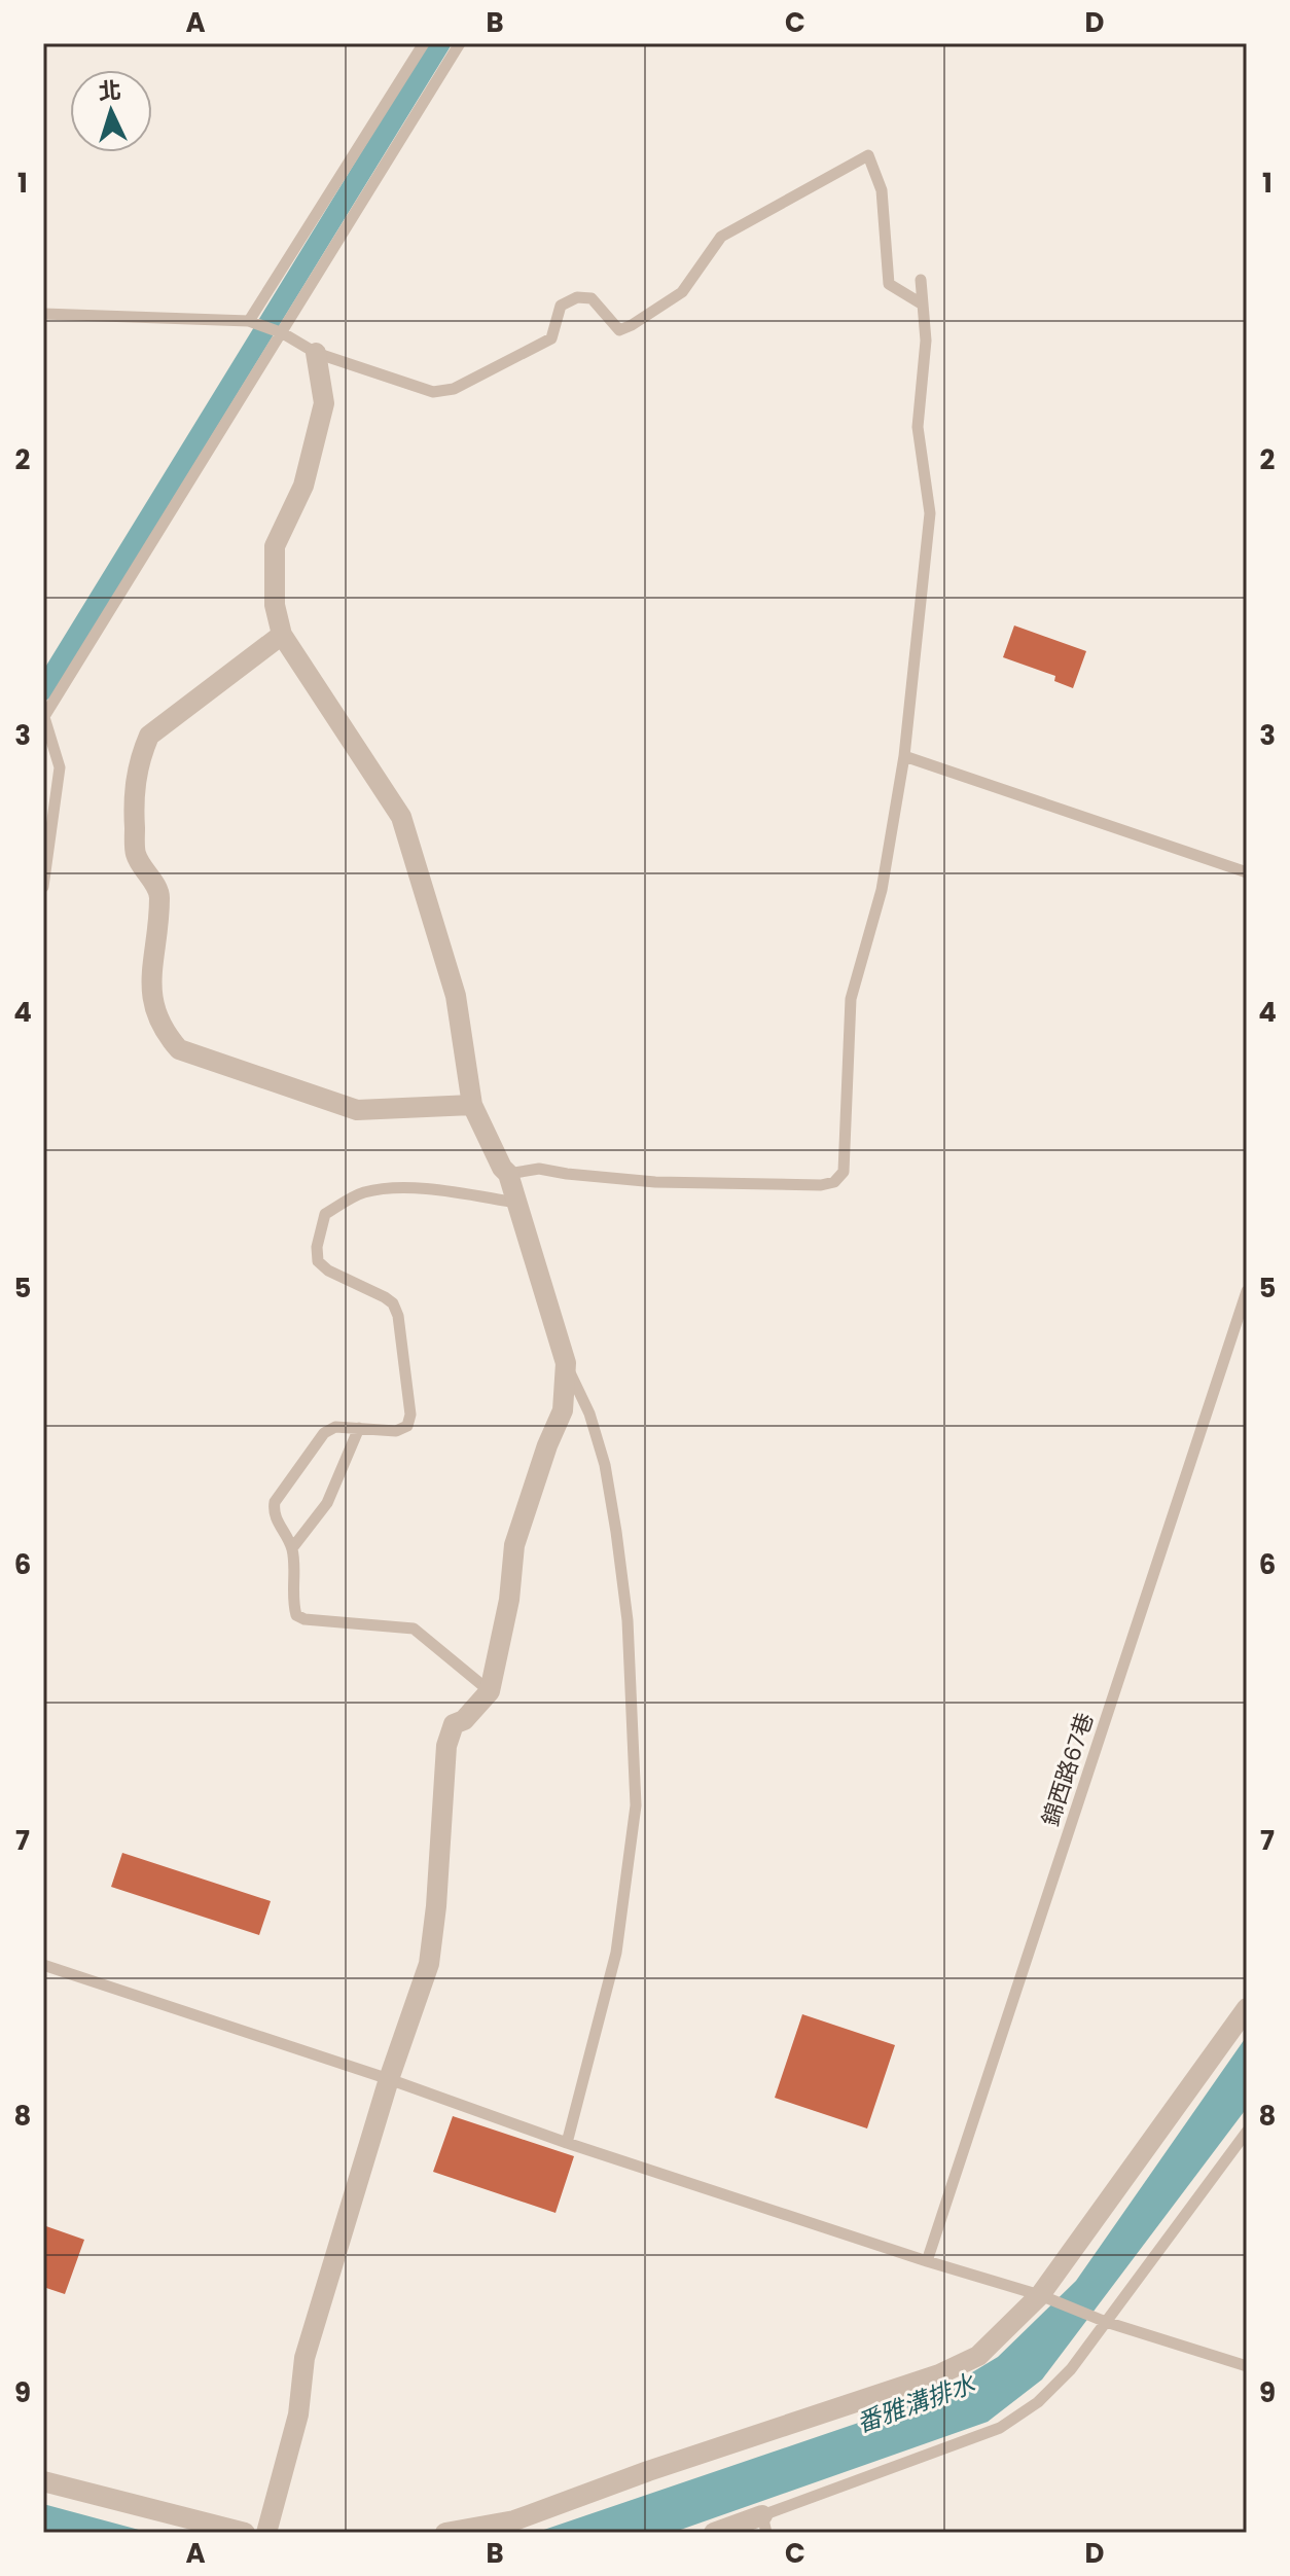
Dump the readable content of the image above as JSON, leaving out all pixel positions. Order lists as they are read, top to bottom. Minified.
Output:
{"streets":{"lane":["錦西路67巷"]},"water":["番雅溝排水"],"north":"top","grid":{"columns":["A","B","C","D"],"rows":["1","2","3","4","5","6","7","8","9"]}}
